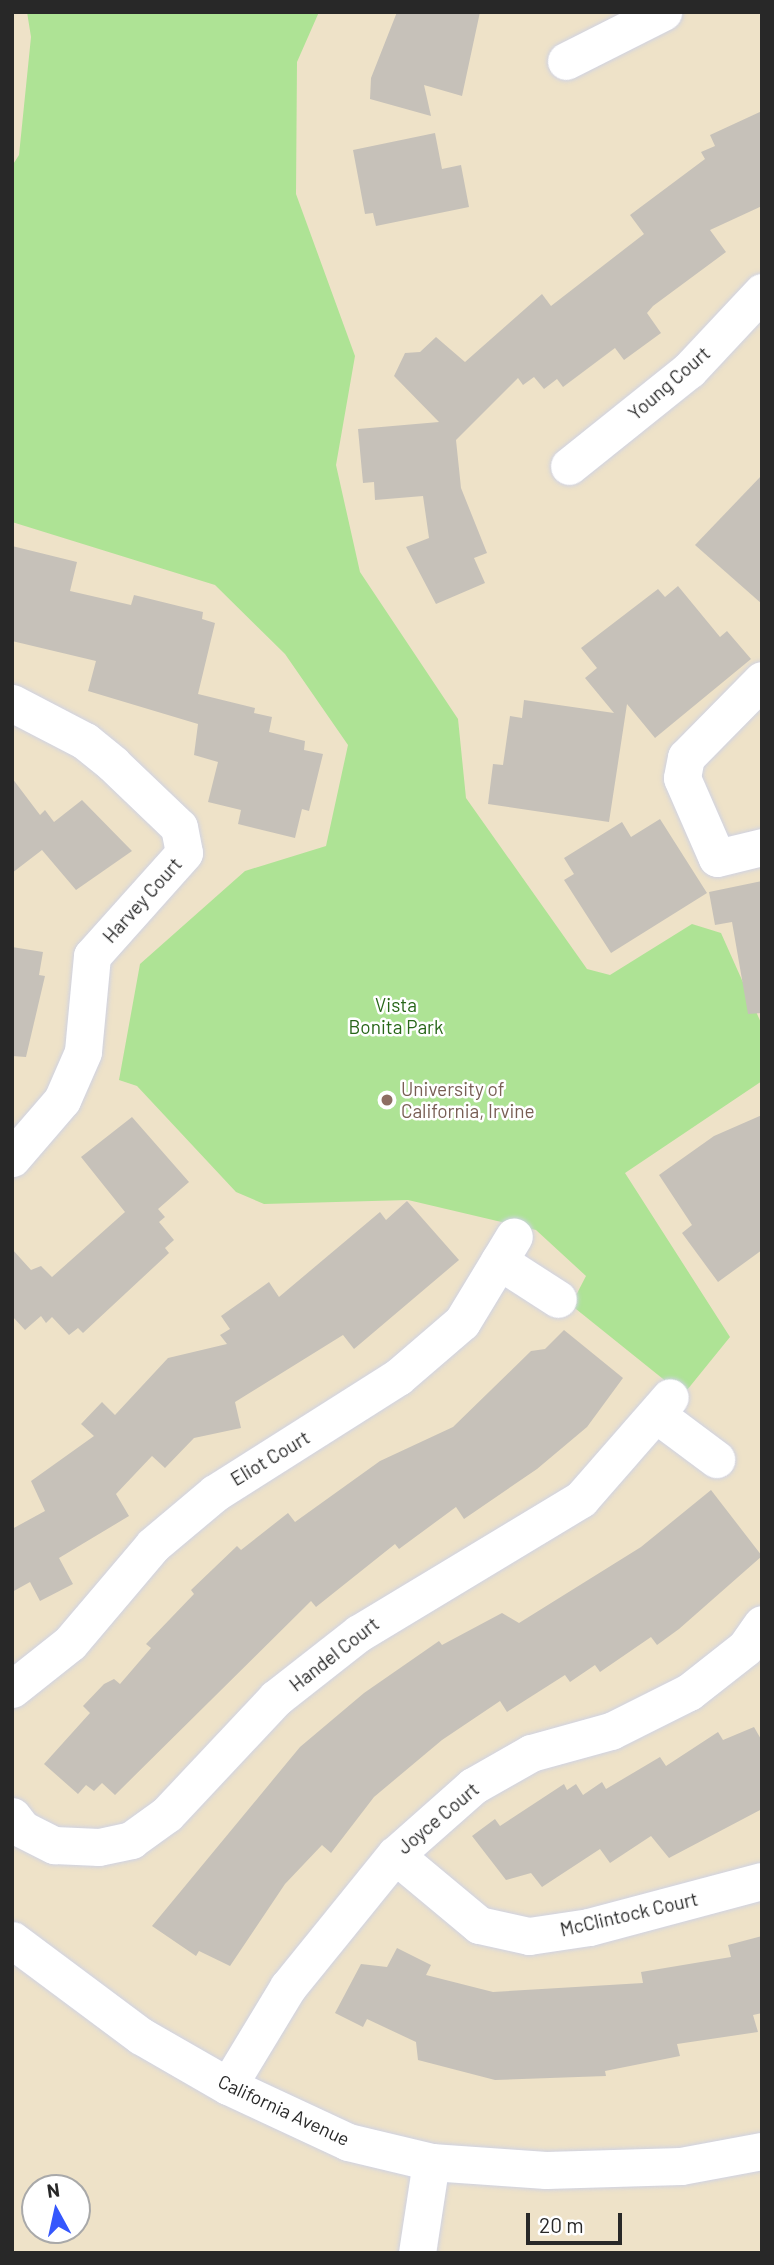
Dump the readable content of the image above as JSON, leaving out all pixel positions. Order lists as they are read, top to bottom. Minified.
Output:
{"streets":{"street":["Young Court","Harvey Court","Eliot Court","Handel Court","Joyce Court","McClintock Court","California Avenue"]},"crossings":[["Joyce Court","McClintock Court"],["Joyce Court","California Avenue"]],"parks":["Vista Bonita Park"],"places":["University of California, Irvine"],"scale_bar":"20 m","north":"top"}
